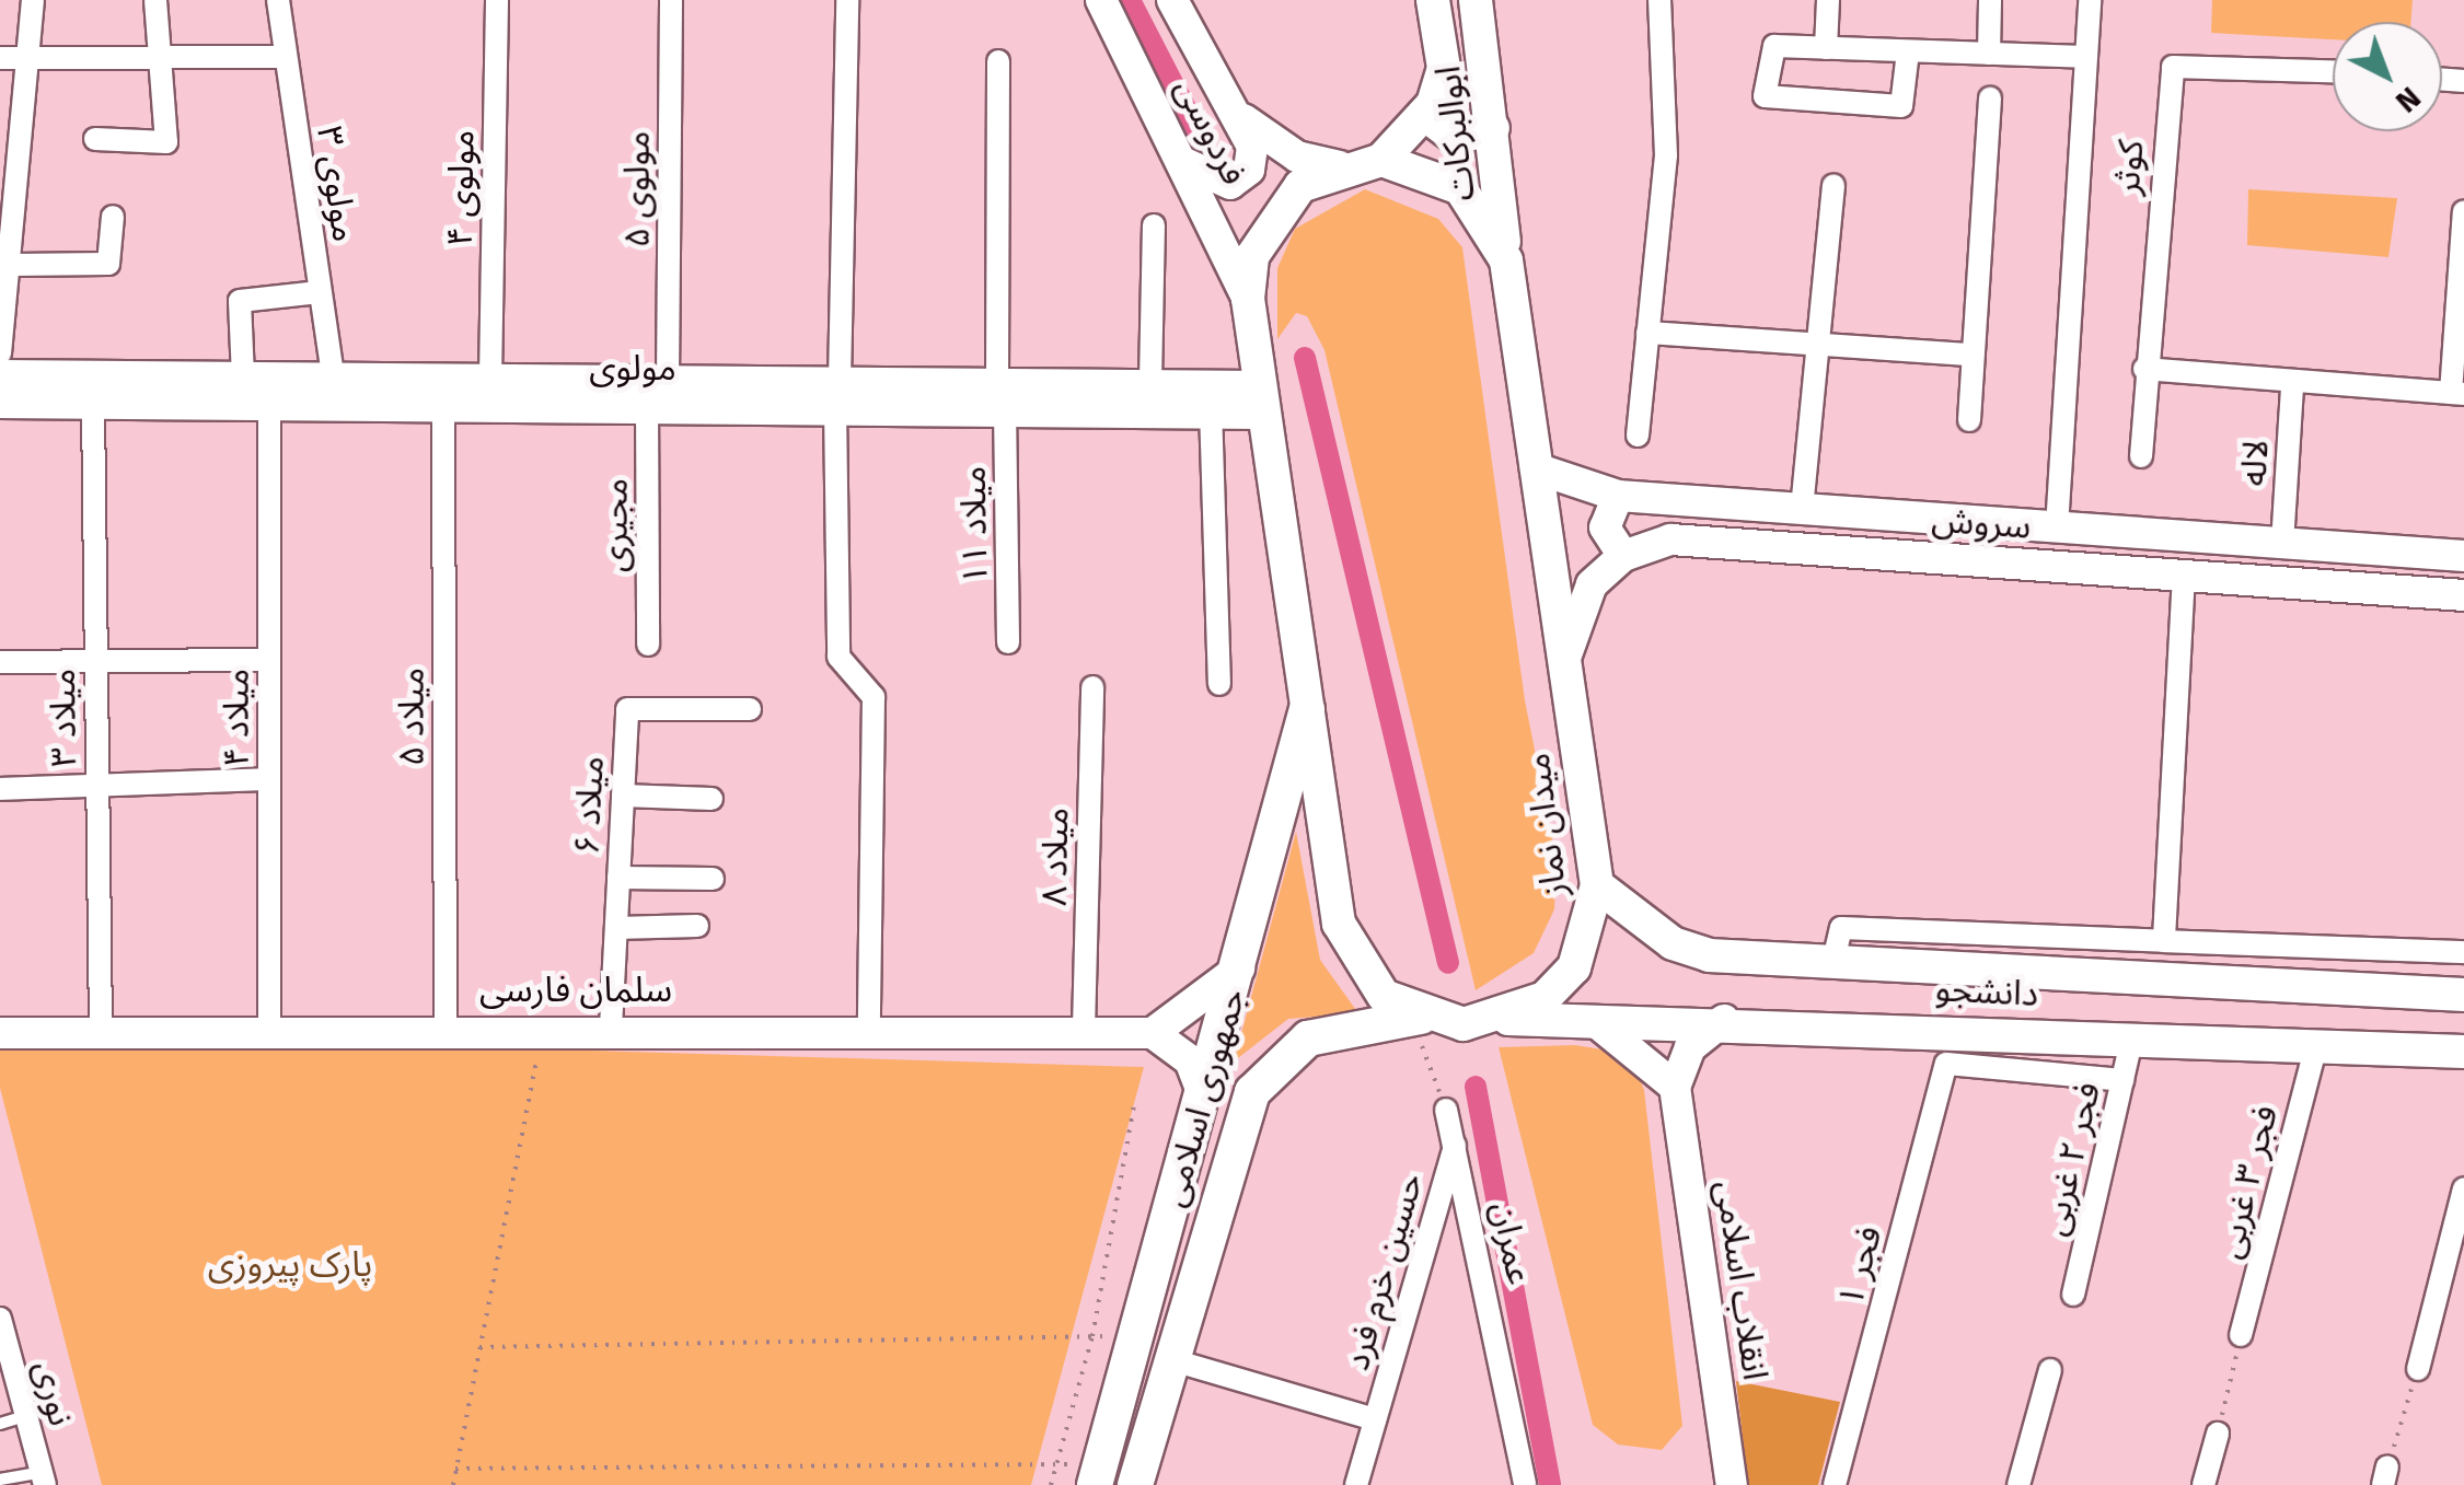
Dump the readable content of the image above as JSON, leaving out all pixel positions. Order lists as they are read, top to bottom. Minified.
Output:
{"streets":{"main road":["ابوالبرکات","میدان نماز","دانشجو","جمهوری اسلامی"],"street":["فردوسی","کوثر","مولوی ۳","مولوی ۴","مولوی ۵","مولوی","لاله","سروش","مجیری","میلاد ۱۱","میلاد ۵","میلاد ۳","میلاد ۴","میلاد ۶","میلاد ۸","سلمان فارسی","فجر ۲ غربی","فجر ۳ غربی","عمران","فجر ۱","حسین خرم فرد","انقلاب اسلامی","نوری"]},"crossings":[["فردوسی","میدان نماز"],["ابوالبرکات","میدان نماز"],["مولوی ۳","مولوی"],["مولوی ۴","مولوی"],["مولوی ۵","مولوی"],["مولوی","مجیری"],["مولوی","میلاد ۱۱"],["مولوی","میلاد ۵"],["مولوی","میلاد ۳"],["مولوی","میلاد ۴"],["مولوی","میدان نماز"],["لاله","سروش"],["سروش","میدان نماز"],["میلاد ۵","سلمان فارسی"],["میلاد ۳","سلمان فارسی"],["میلاد ۴","سلمان فارسی"],["میلاد ۶","سلمان فارسی"],["میدان نماز","دانشجو"],["میدان نماز","جمهوری اسلامی"],["میلاد ۸","سلمان فارسی"],["دانشجو","فجر ۲ غربی"],["دانشجو","فجر ۳ غربی"],["فجر ۲ غربی","فجر ۱"],["عمران","حسین خرم فرد"]],"parks":["پارک پیروزی"],"north":"bottom right"}
